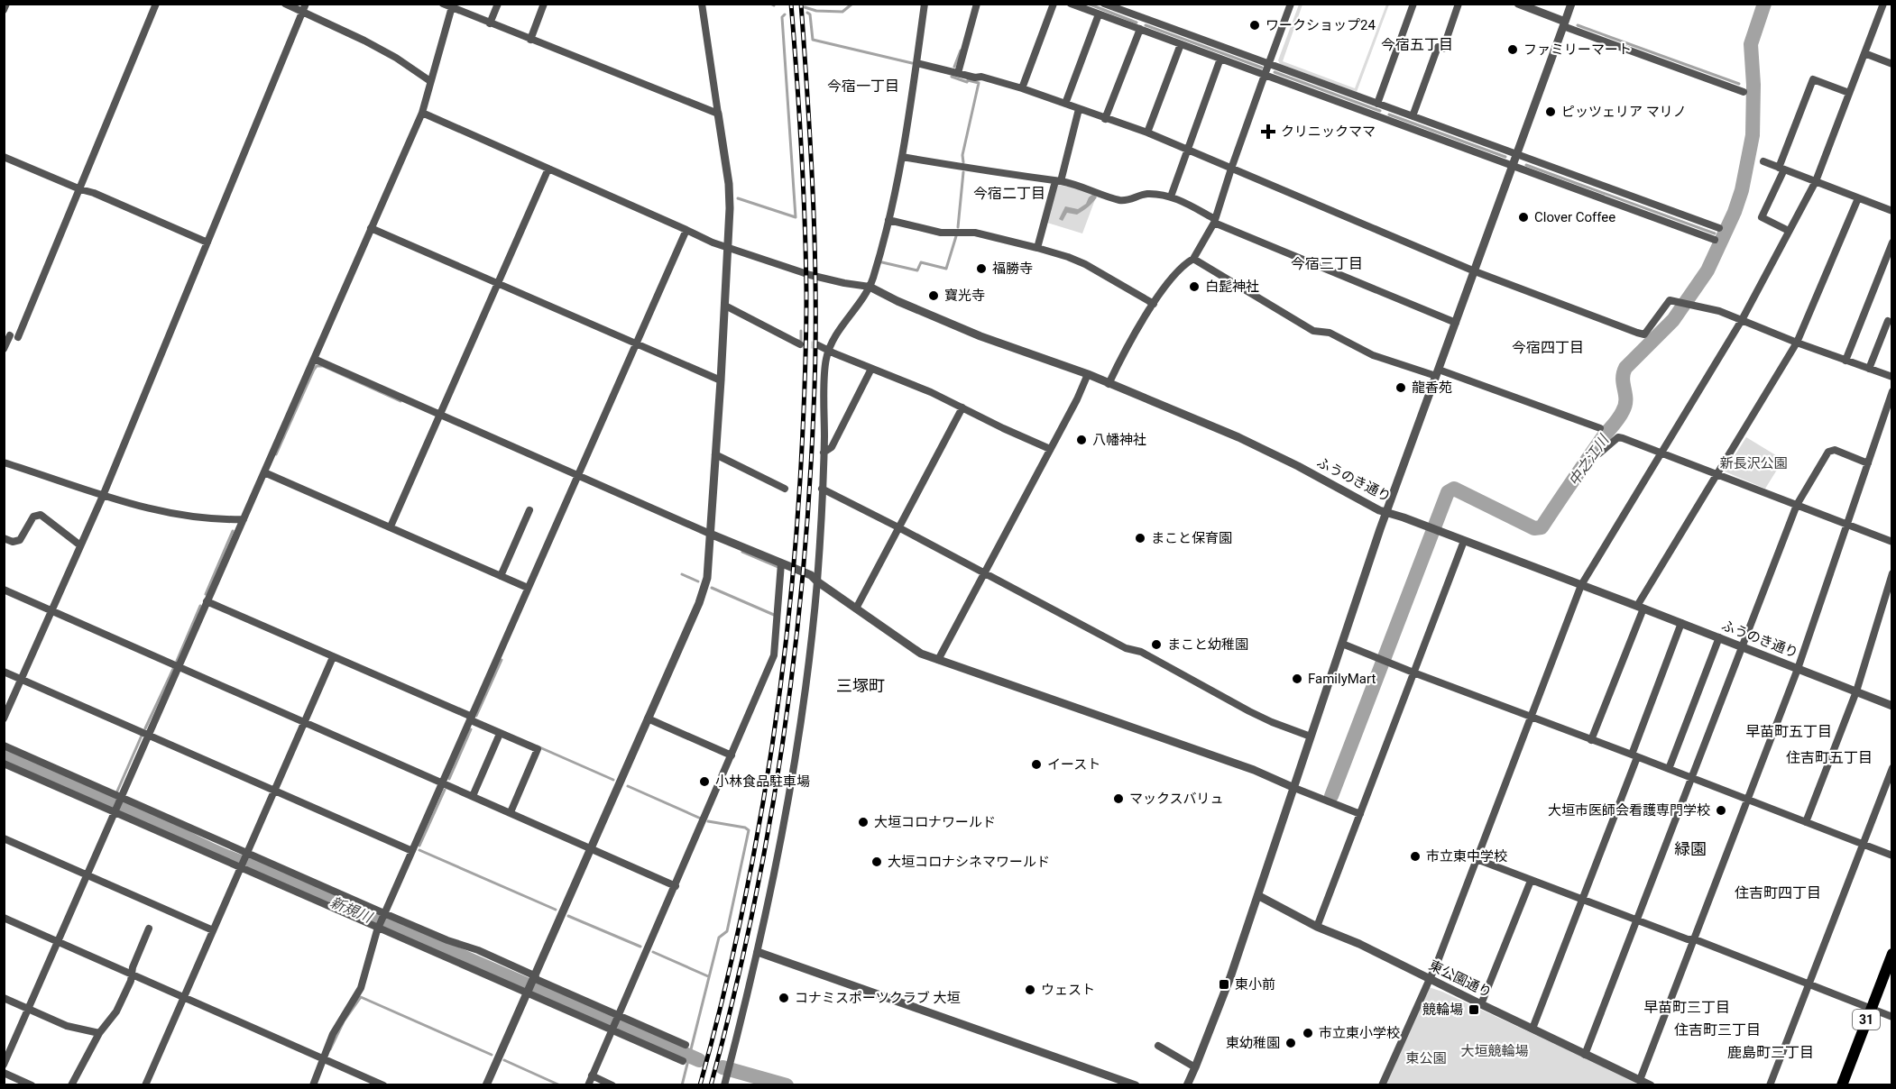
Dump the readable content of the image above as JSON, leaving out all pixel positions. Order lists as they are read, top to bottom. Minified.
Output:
{"streets":{"main road":["31"],"street":["ふうのき通り","東公園通り"]},"districts":["今宿五丁目","今宿一丁目","今宿二丁目","今宿三丁目","今宿四丁目","三塚町","早苗町五丁目","住吉町五丁目","緑園","住吉町四丁目","早苗町三丁目","住吉町三丁目","鹿島町三丁目"],"water":["中之江川","新規川"],"parks":["新長沢公園","大垣競輪場","東公園"],"places":{"other":["ワークショップ24","ファミリーマート","ピッツェリア マリノ","Clover Coffee","福勝寺","白髭神社","寶光寺","龍香苑","八幡神社","まこと保育園","まこと幼稚園","FamilyMart","イースト","小林食品駐車場","マックスバリュ","大垣市医師会看護専門学校","大垣コロナワールド","市立東中学校","大垣コロナシネマワールド","ウェスト","コナミスポーツクラブ 大垣","市立東小学校","東幼稚園"],"health":["クリニックママ"],"transit":["東小前","競輪場"]}}
